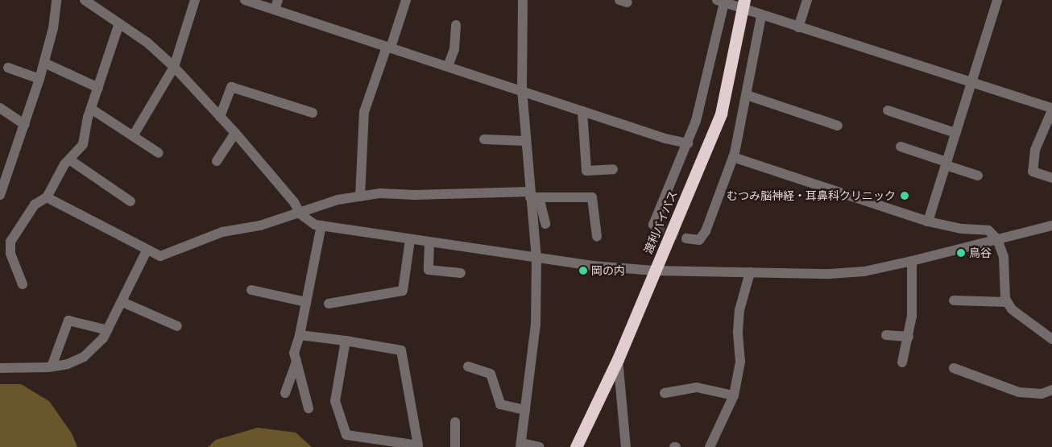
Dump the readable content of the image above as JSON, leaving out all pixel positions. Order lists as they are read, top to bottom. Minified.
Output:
{"streets":{"highway":["渡利バイパス"]},"places":["むつみ脳神経・耳鼻科クリニック","鳥谷","岡の内"]}
